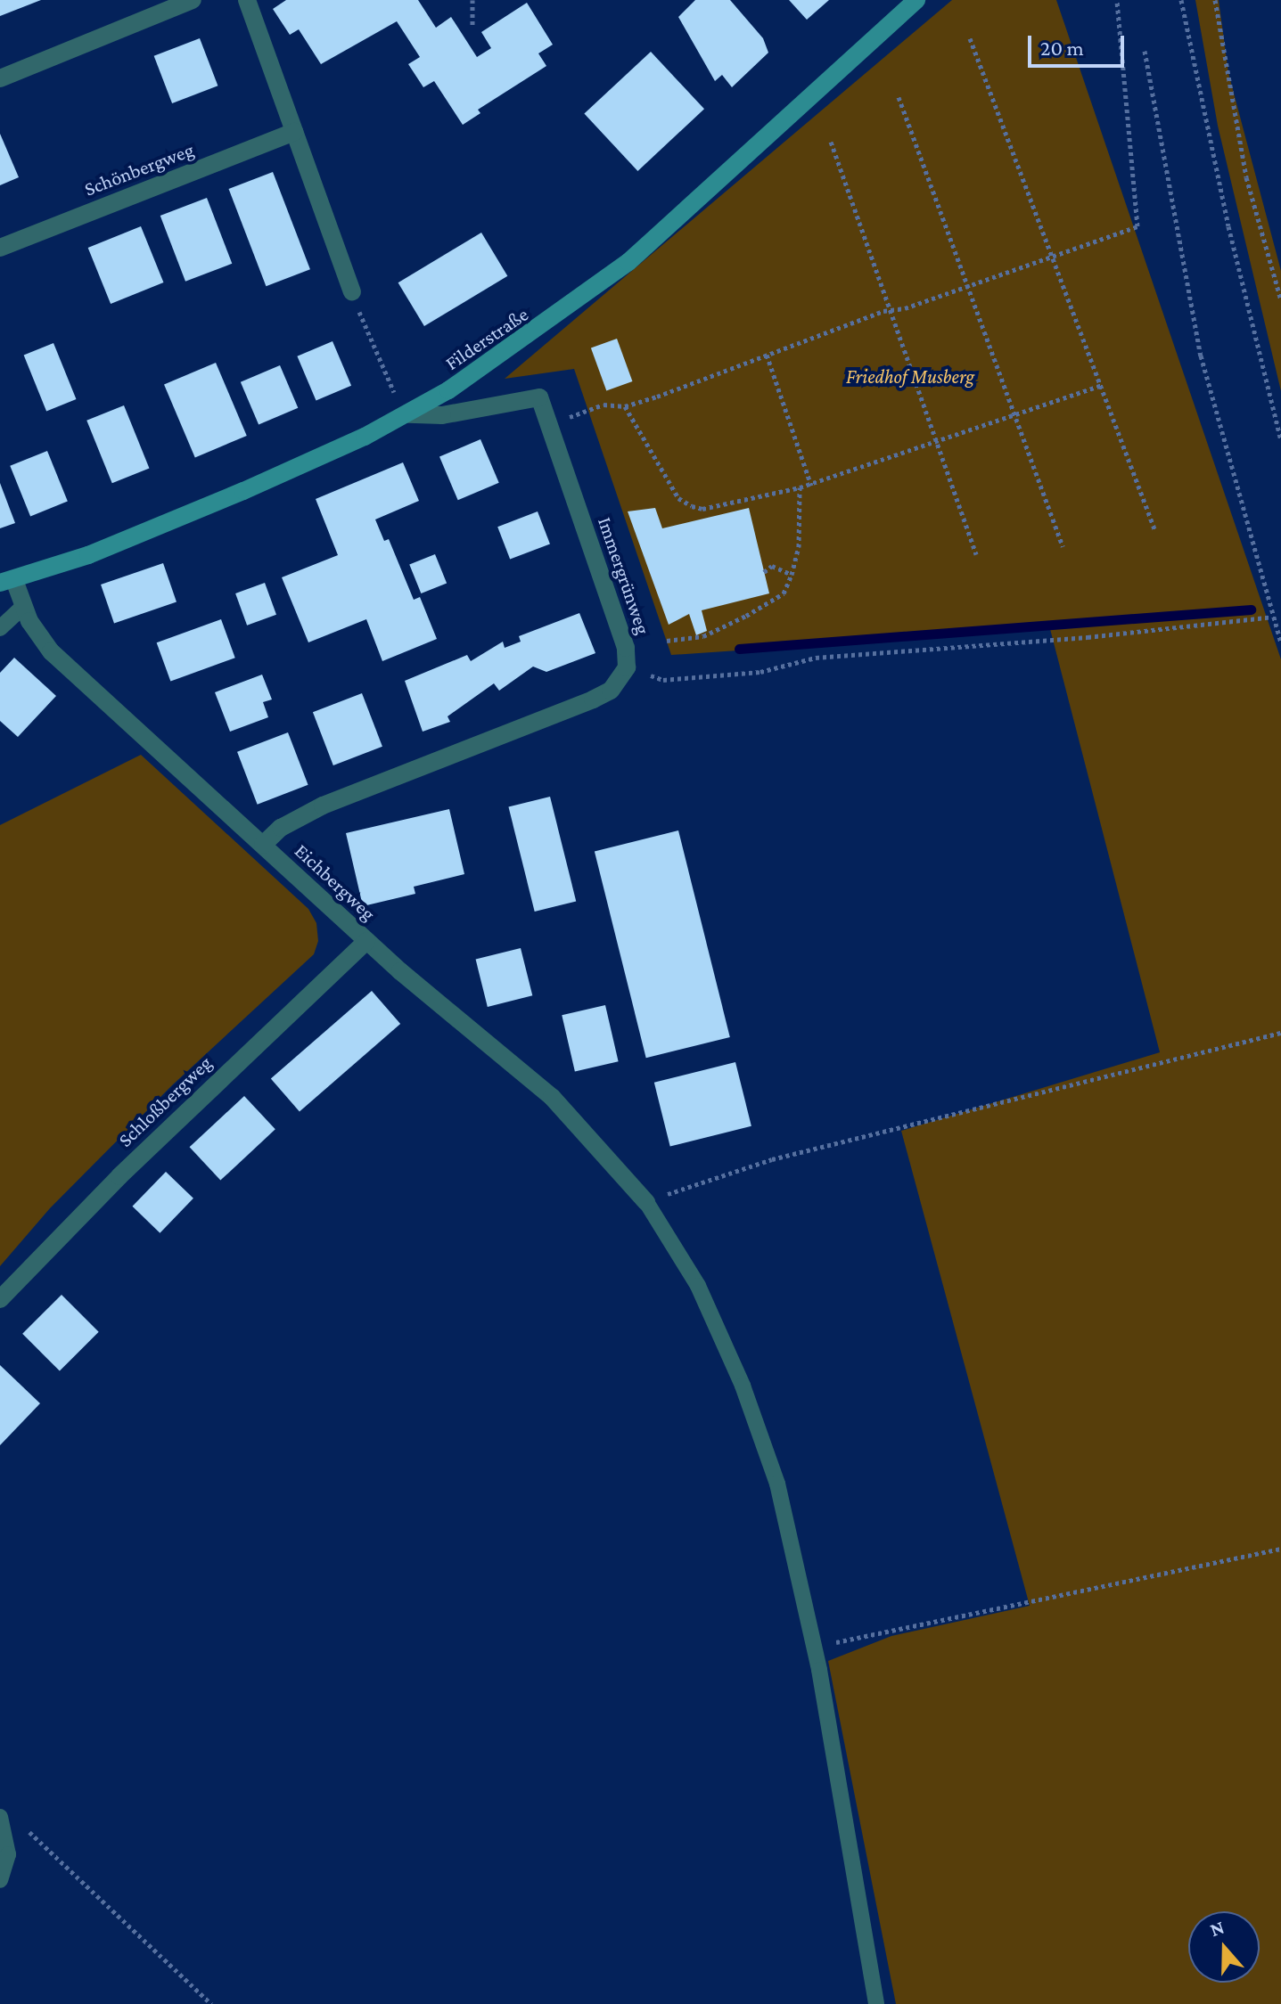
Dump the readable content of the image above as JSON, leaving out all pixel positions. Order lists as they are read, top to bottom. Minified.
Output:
{"streets":{"main road":["Filderstraße"],"street":["Schönbergweg","Immergrünweg","Eichbergweg","Schloßbergweg"]},"crossings":[["Filderstraße","Immergrünweg"],["Filderstraße","Eichbergweg"],["Eichbergweg","Schloßbergweg"]],"parks":["Friedhof Musberg"],"scale_bar":"20 m","north":"top"}
